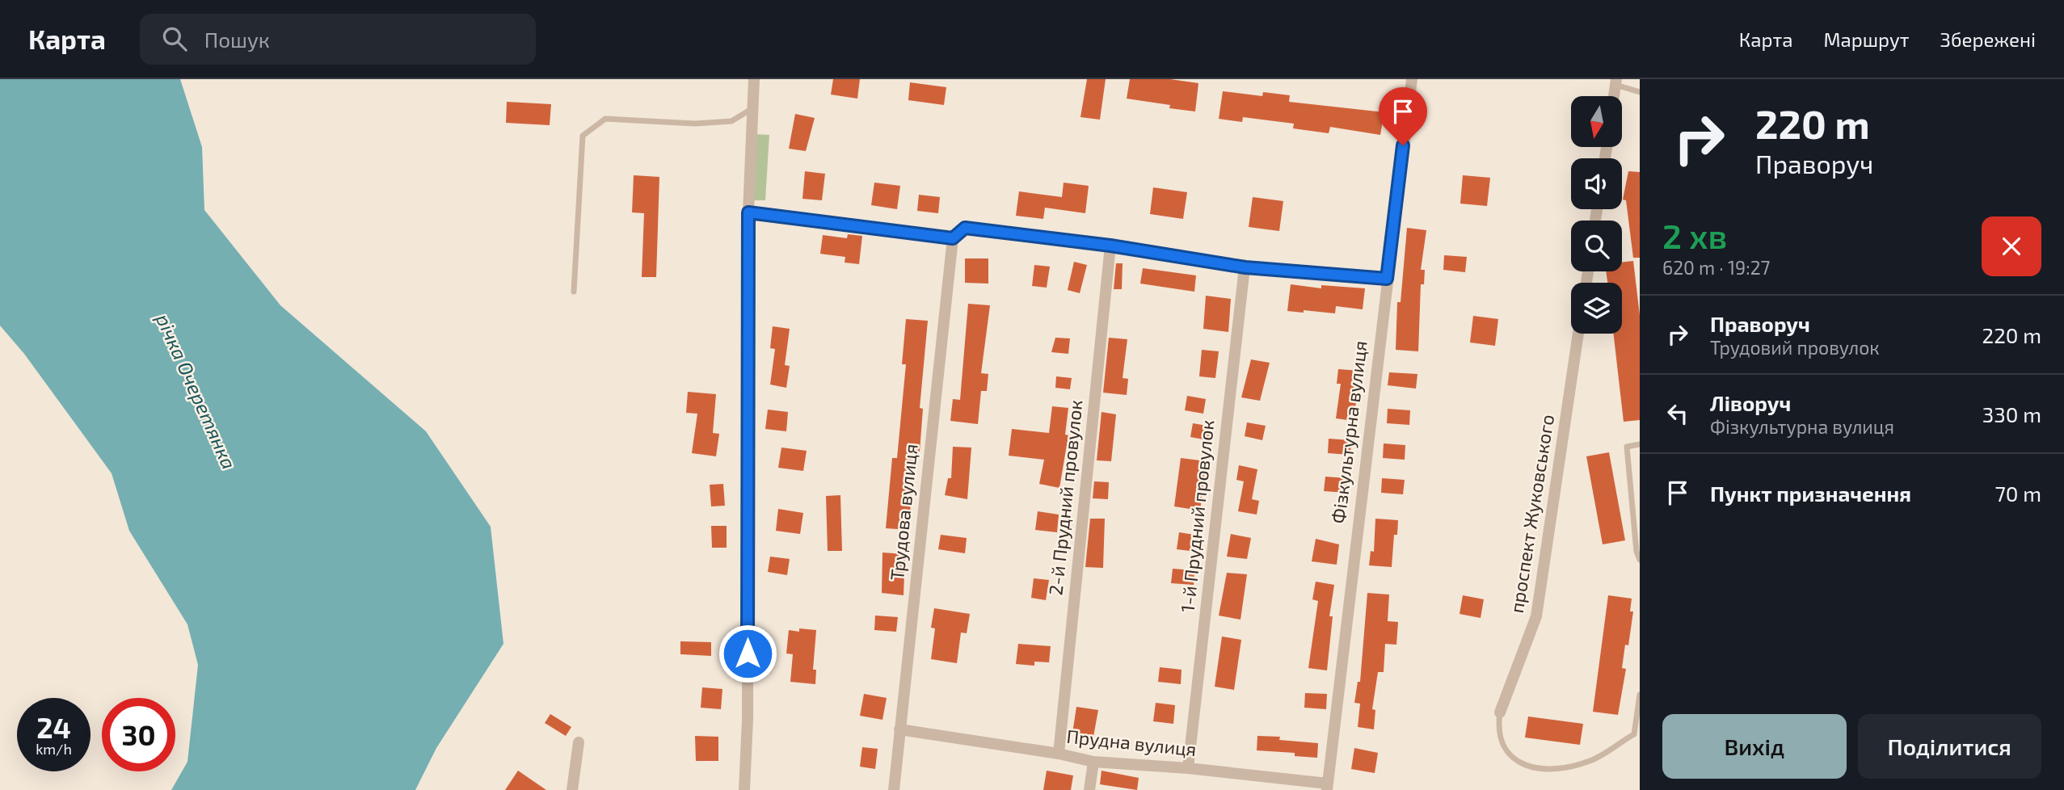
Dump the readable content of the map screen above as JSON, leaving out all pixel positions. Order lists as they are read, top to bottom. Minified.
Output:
{"streets":{"street":["Фізкультурна вулиця","2-й Прудний провулок","Трудова вулиця","проспект Жуковського","1-й Прудний провулок","Прудна вулиця"]},"crossings":[["Фізкультурна вулиця","Прудна вулиця"],["2-й Прудний провулок","Прудна вулиця"],["Трудова вулиця","Прудна вулиця"],["1-й Прудний провулок","Прудна вулиця"]],"water":["річка Очеретянка"],"north":"bottom","page":{"header":"Карта","search":"Пошук","nav":["Карта","Маршрут","Збережені"],"turn":["220 m","Праворуч"],"heading":["2 хв","620 m · 19:27"],"list":[{"name":"Праворуч","note":"Трудовий провулок","value":"220 m"},{"name":"Ліворуч","note":"Фізкультурна вулиця","value":"330 m"},{"name":"Пункт призначення","value":"70 m"}],"speed":"24 km/h","limit":"30","buttons":["Вихід","Поділитися"]}}
